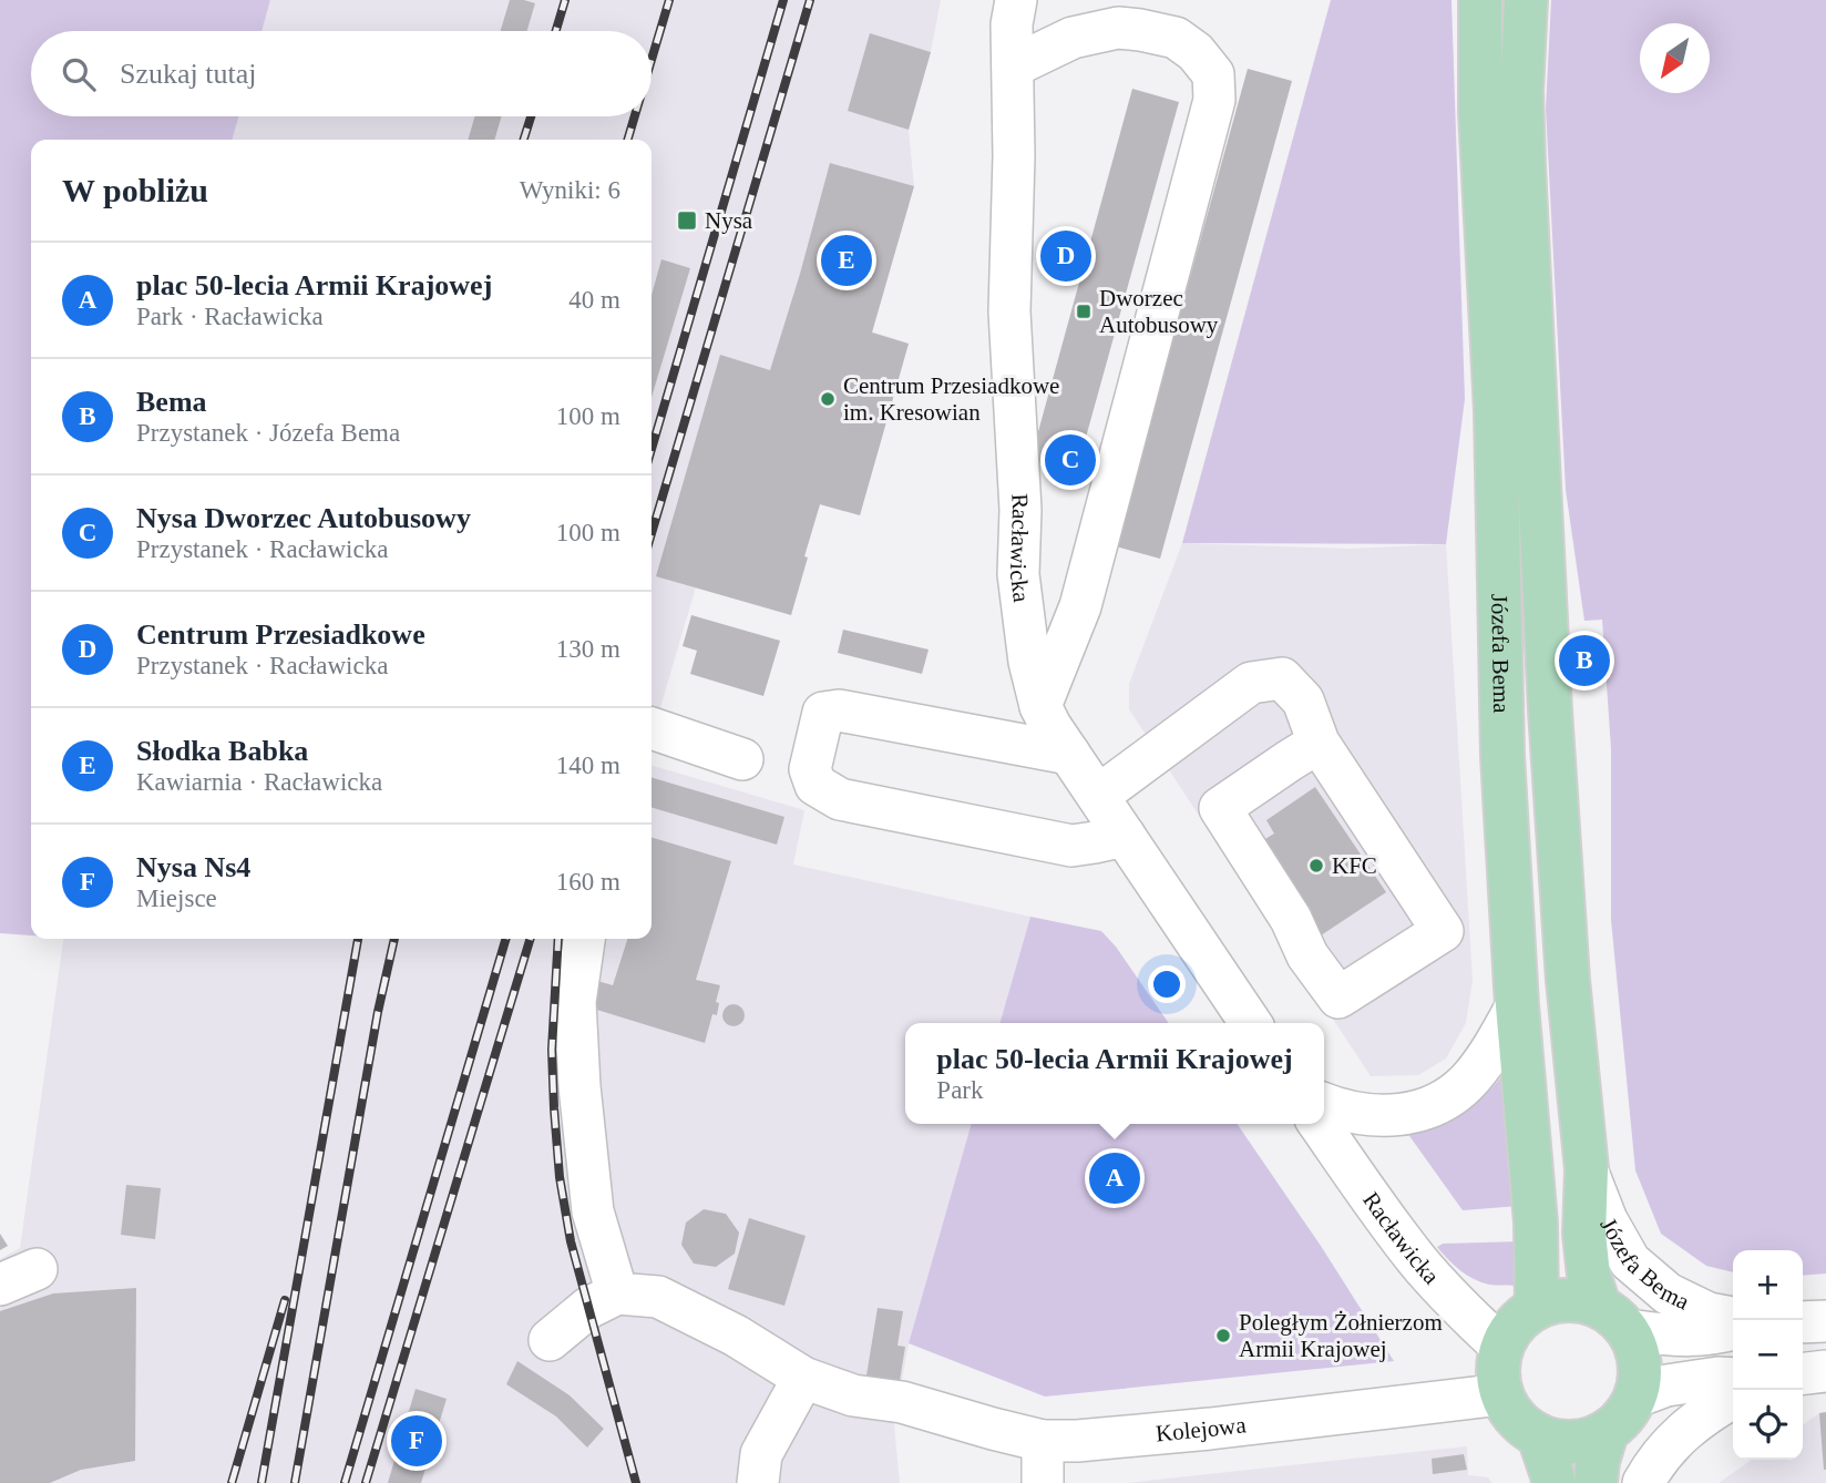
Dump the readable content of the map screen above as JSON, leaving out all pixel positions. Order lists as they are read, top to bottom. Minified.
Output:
{"streets":{"main road":["Józefa Bema"],"street":["Racławicka","Kolejowa"]},"crossings":[["Racławicka","Józefa Bema"],["Racławicka","Kolejowa"],["Józefa Bema","Kolejowa"]],"places":{"transit":["Nysa","Dworzec Autobusowy"],"other":["Centrum Przesiadkowe im. Kresowian","KFC","Poległym Żołnierzom Armii Krajowej"]},"north":"bottom left","page":{"search":"Szukaj tutaj","heading":["W pobliżu","Wyniki: 6"],"pins":["D","E","C","B","A","F"],"list":[{"mark":"A","name":"plac 50-lecia Armii Krajowej","note":"Park · Racławicka","value":"40 m"},{"mark":"B","name":"Bema","note":"Przystanek · Józefa Bema","value":"100 m"},{"mark":"C","name":"Nysa Dworzec Autobusowy","note":"Przystanek · Racławicka","value":"100 m"},{"mark":"D","name":"Centrum Przesiadkowe","note":"Przystanek · Racławicka","value":"130 m"},{"mark":"E","name":"Słodka Babka","note":"Kawiarnia · Racławicka","value":"140 m"},{"mark":"F","name":"Nysa Ns4","note":"Miejsce","value":"160 m"}],"popup":["plac 50-lecia Armii Krajowej","Park"],"map_buttons":["+","−"]}}
